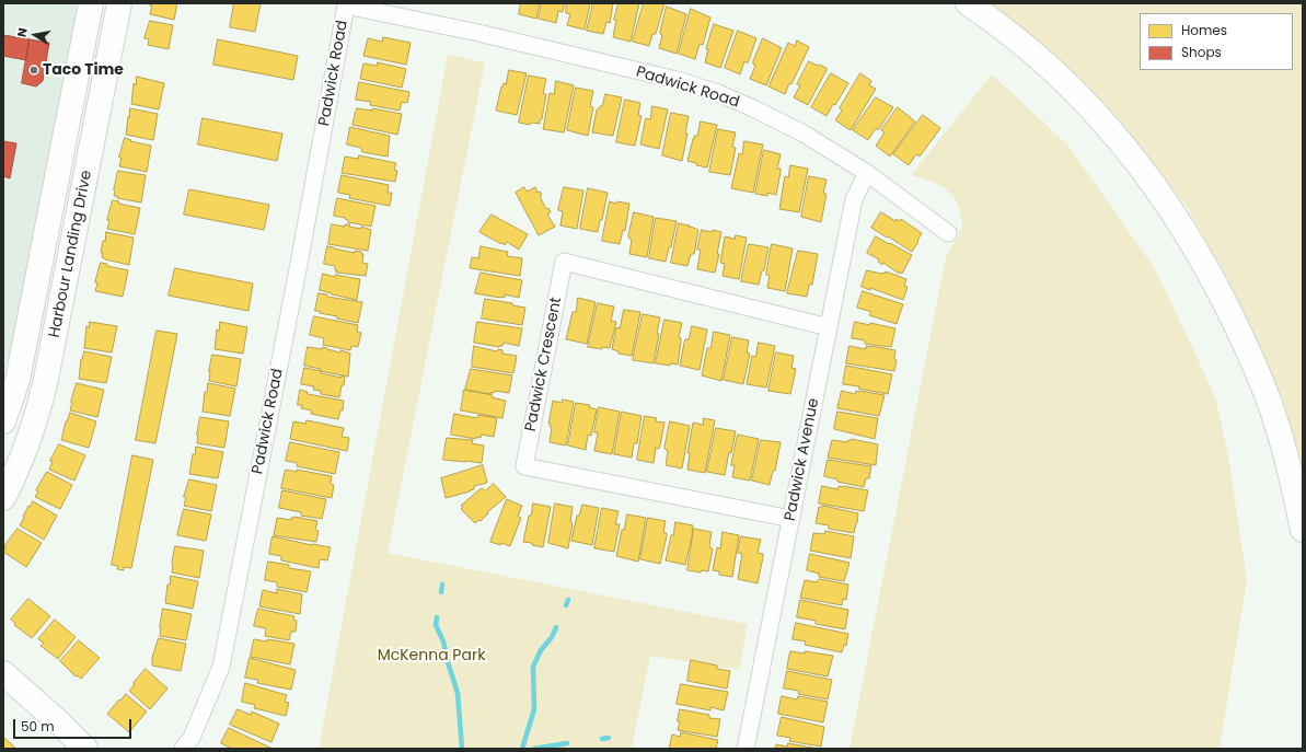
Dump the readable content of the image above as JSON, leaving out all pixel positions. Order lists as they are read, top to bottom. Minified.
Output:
{"streets":{"main road":["Harbour Landing Drive"],"street":["Padwick Road","Padwick Crescent","Padwick Avenue"]},"crossings":[["Padwick Road","Padwick Avenue"],["Padwick Crescent","Padwick Avenue"]],"parks":["McKenna Park"],"places":["Taco Time"],"legend":["Homes","Shops"],"scale_bar":"50 m","north":"left"}
